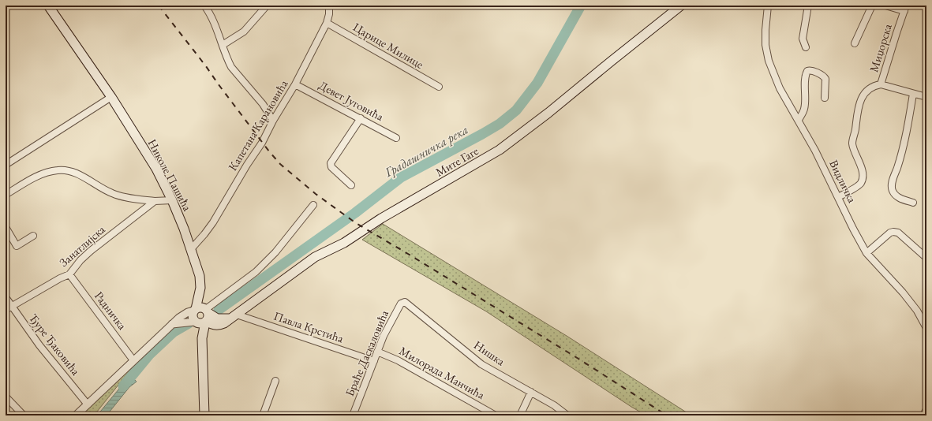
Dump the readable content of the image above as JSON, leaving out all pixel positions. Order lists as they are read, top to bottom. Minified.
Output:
{"streets":{"main road":["Мите Гаге","Николе Пашића"],"street":["Царице Милице","Миџорска","Девет Југовића","Капетана Карановића","Видличка","Занатлијска","Радничка","Павла Крстића","Ђуре Ђаковића","Браће Даскаловића","Нишка","Милорада Манчића"]},"crossings":[["Царице Милице","Капетана Карановића"],["Миџорска","Видличка"],["Девет Југовића","Капетана Карановића"],["Капетана Карановића","Николе Пашића"],["Мите Гаге","Николе Пашића"],["Мите Гаге","Павла Крстића"],["Занатлијска","Радничка"],["Занатлијска","Ђуре Ђаковића"],["Павла Крстића","Браће Даскаловића"],["Браће Даскаловића","Нишка"],["Браће Даскаловића","Милорада Манчића"]],"water":["Градашничка река"]}
